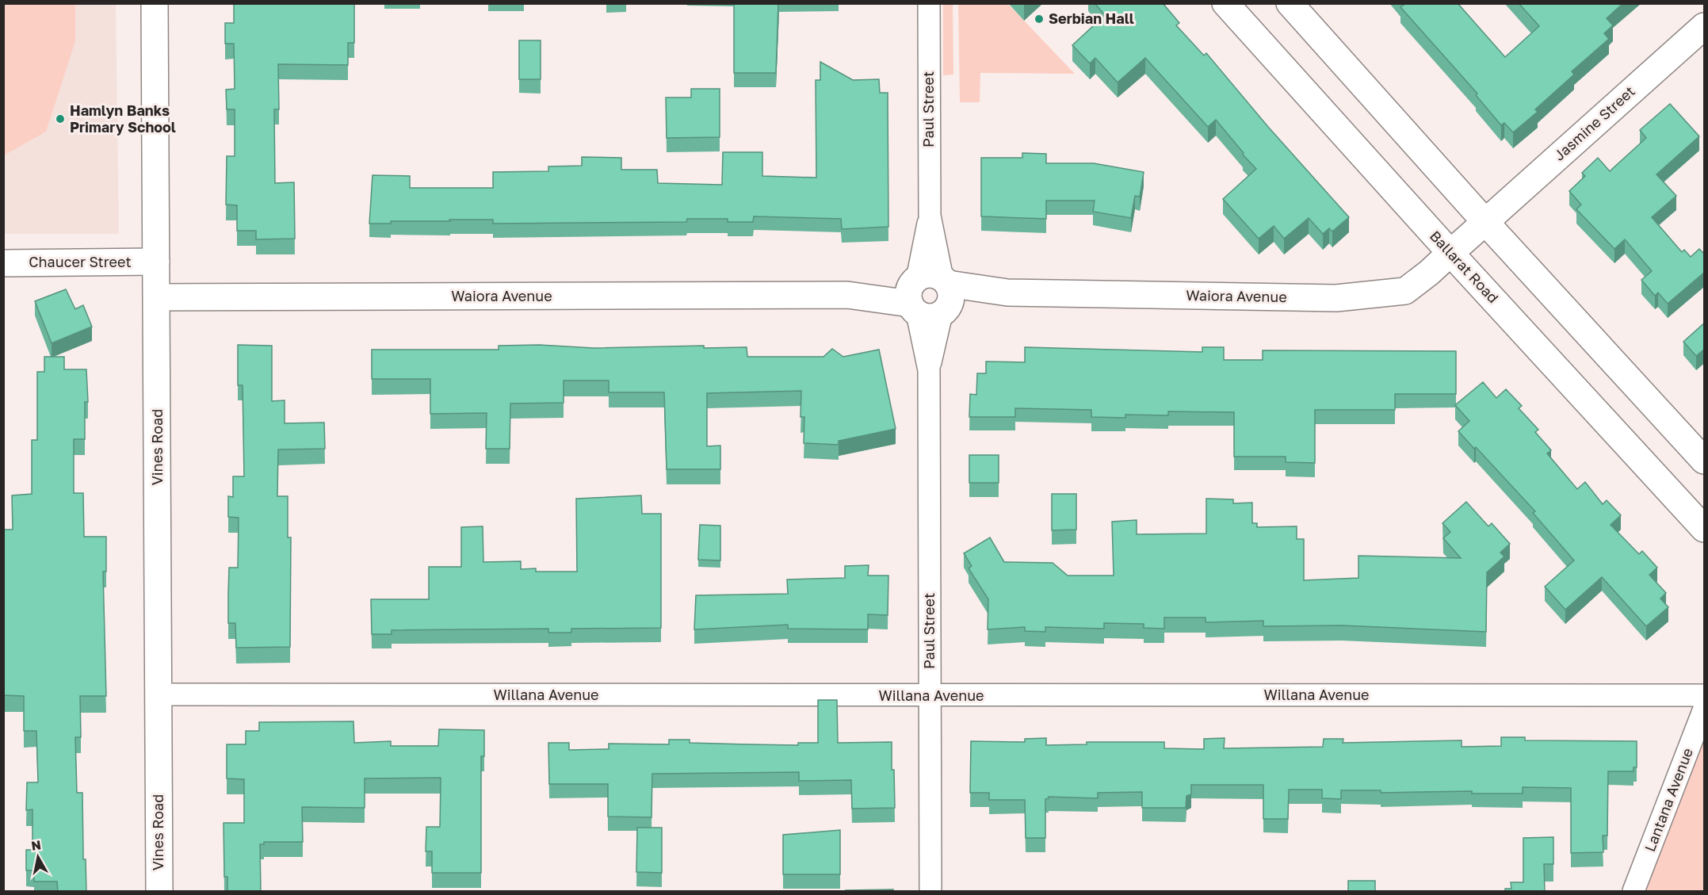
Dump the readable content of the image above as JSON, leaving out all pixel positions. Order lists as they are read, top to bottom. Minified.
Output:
{"streets":{"main road":["Jasmine Street","Chaucer Street","Ballarat Road","Waiora Avenue","Vines Road"],"street":["Paul Street","Willana Avenue","Lantana Avenue"]},"crossings":[["Paul Street","Waiora Avenue"],["Paul Street","Willana Avenue"],["Jasmine Street","Ballarat Road"],["Jasmine Street","Waiora Avenue"],["Chaucer Street","Vines Road"],["Ballarat Road","Waiora Avenue"],["Waiora Avenue","Vines Road"],["Vines Road","Willana Avenue"]],"places":["Serbian Hall","Hamlyn Banks Primary School"],"north":"top"}
